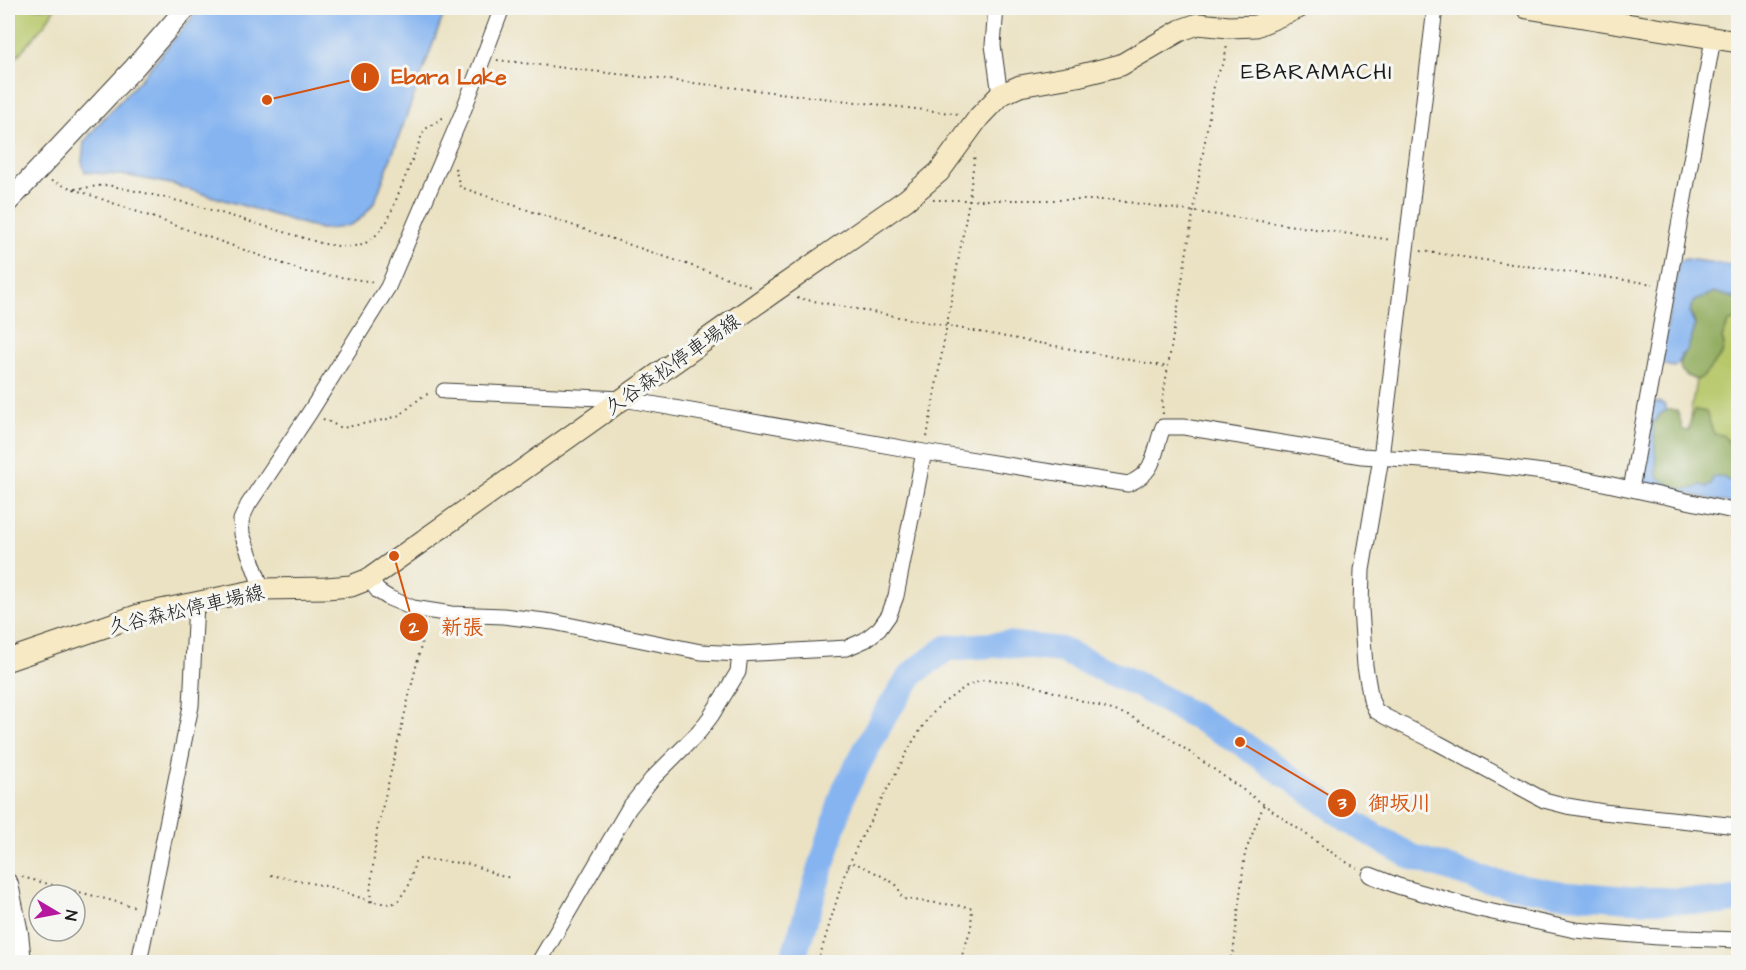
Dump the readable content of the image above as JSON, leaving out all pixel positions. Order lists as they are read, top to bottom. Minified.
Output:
{"streets":{"main road":["久谷森松停車場線"]},"districts":["EBARAMACHI"],"places":["Ebara Lake","新張","御坂川"],"north":"right"}
